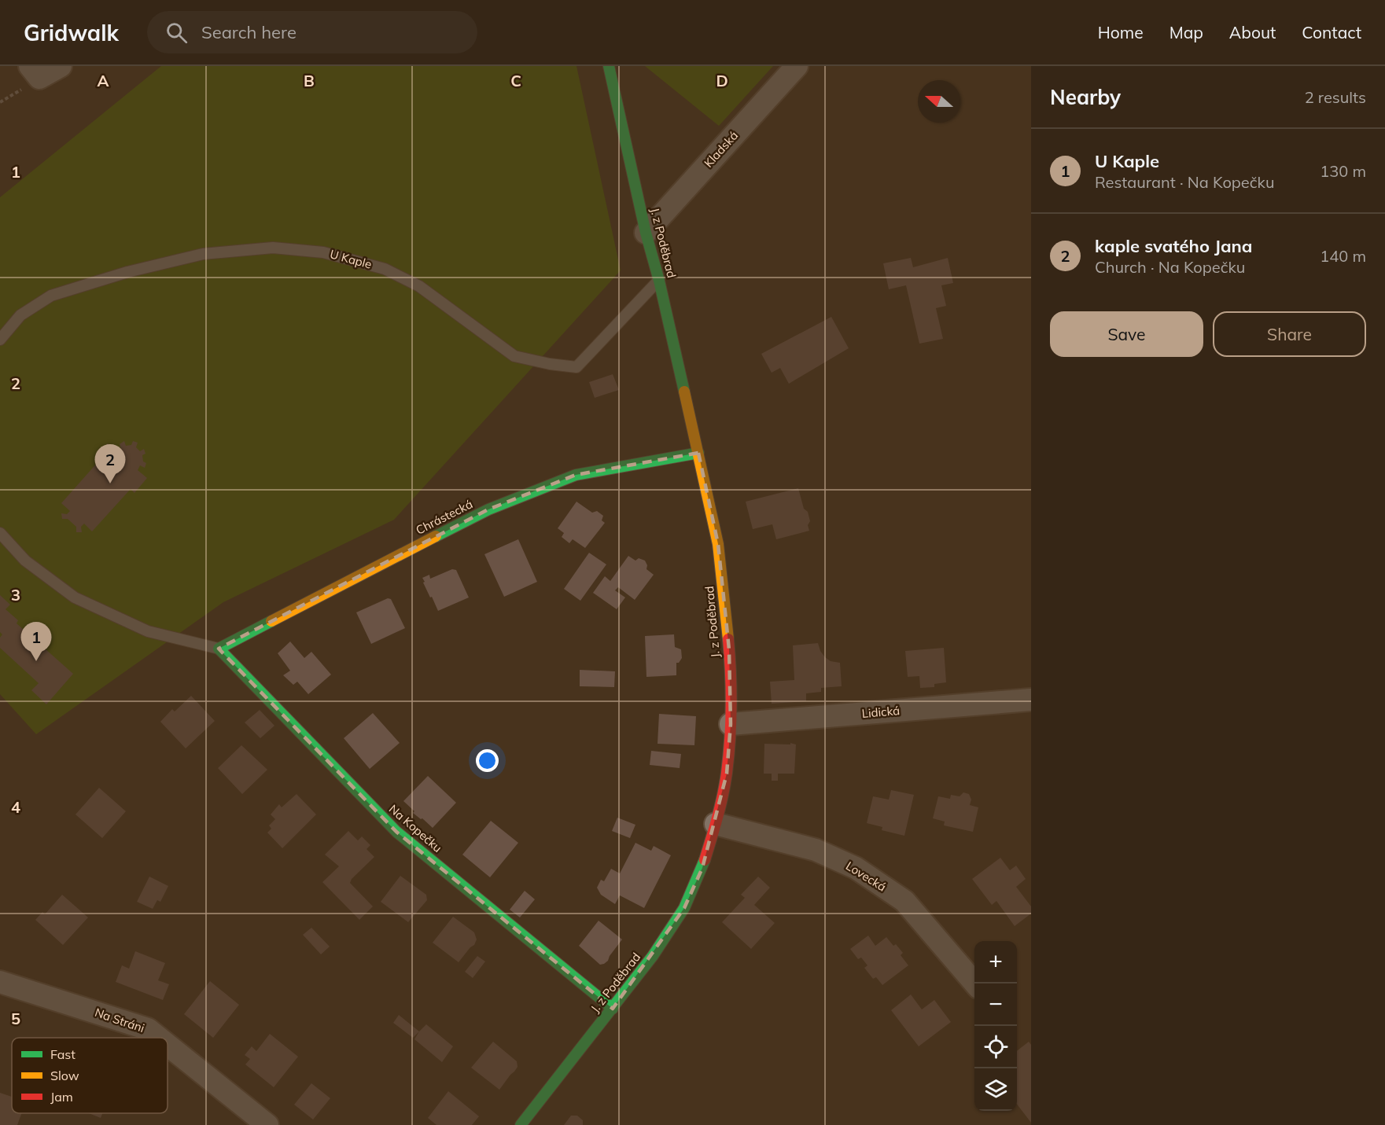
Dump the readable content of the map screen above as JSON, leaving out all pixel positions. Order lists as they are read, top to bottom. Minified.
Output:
{"streets":{"street":["Kladská","J. z Poděbrad","Chrástecká","Lidická","Na Kopečku","Lovecká","Na Stráni"],"lane":["U Kaple"]},"crossings":[["Kladská","J. z Poděbrad"],["J. z Poděbrad","U Kaple"],["J. z Poděbrad","Chrástecká"],["J. z Poděbrad","Lidická"],["J. z Poděbrad","Na Kopečku"],["J. z Poděbrad","Lovecká"],["Chrástecká","Na Kopečku"]],"legend":["Fast","Slow","Jam"],"north":"left","page":{"header":"Gridwalk","search":"Search here","nav":["Home","Map","About","Contact"],"heading":["Nearby","2 results"],"list":[{"mark":"1","name":"U Kaple","note":"Restaurant · Na Kopečku","value":"130 m"},{"mark":"2","name":"kaple svatého Jana","note":"Church · Na Kopečku","value":"140 m"}],"buttons":["Save","Share"],"pins":["2","1"],"map_buttons":["+","−"]},"grid":{"columns":["A","B","C","D"],"rows":["1","2","3","4","5"]}}
